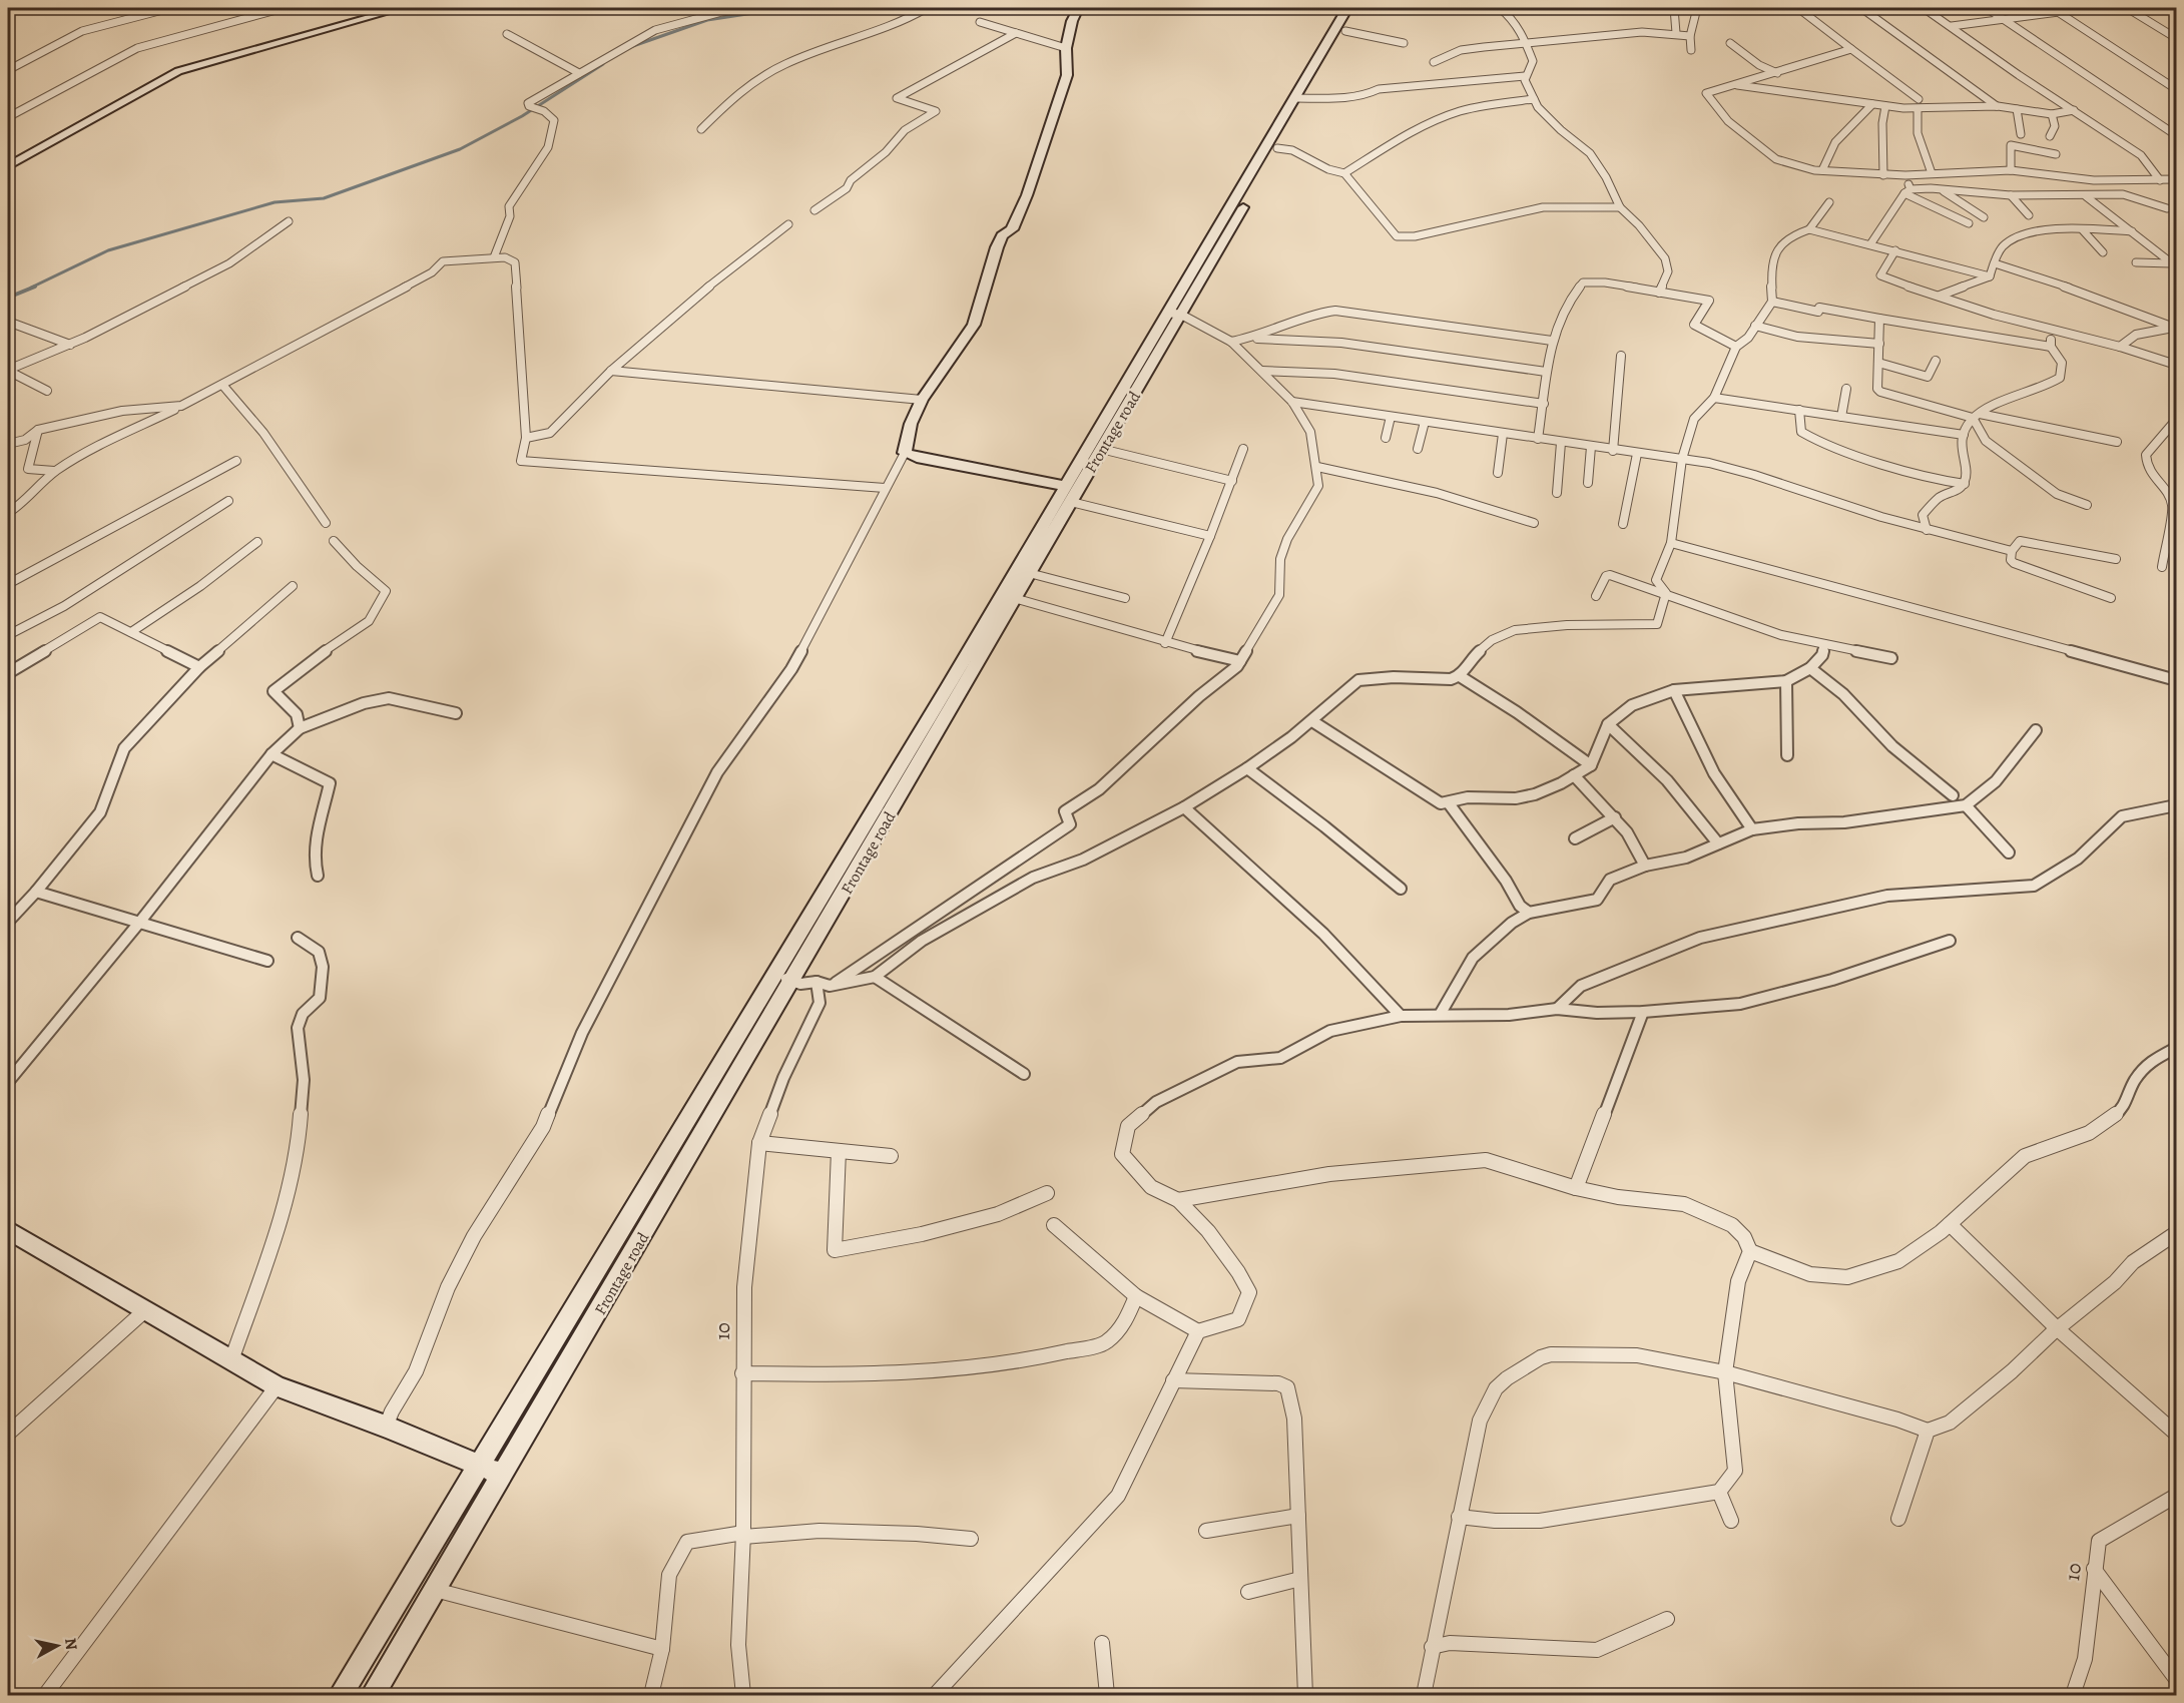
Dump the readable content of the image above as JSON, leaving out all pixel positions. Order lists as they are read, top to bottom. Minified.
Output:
{"streets":{"main road":["Frontage road"],"street":["10"]},"north":"right"}
